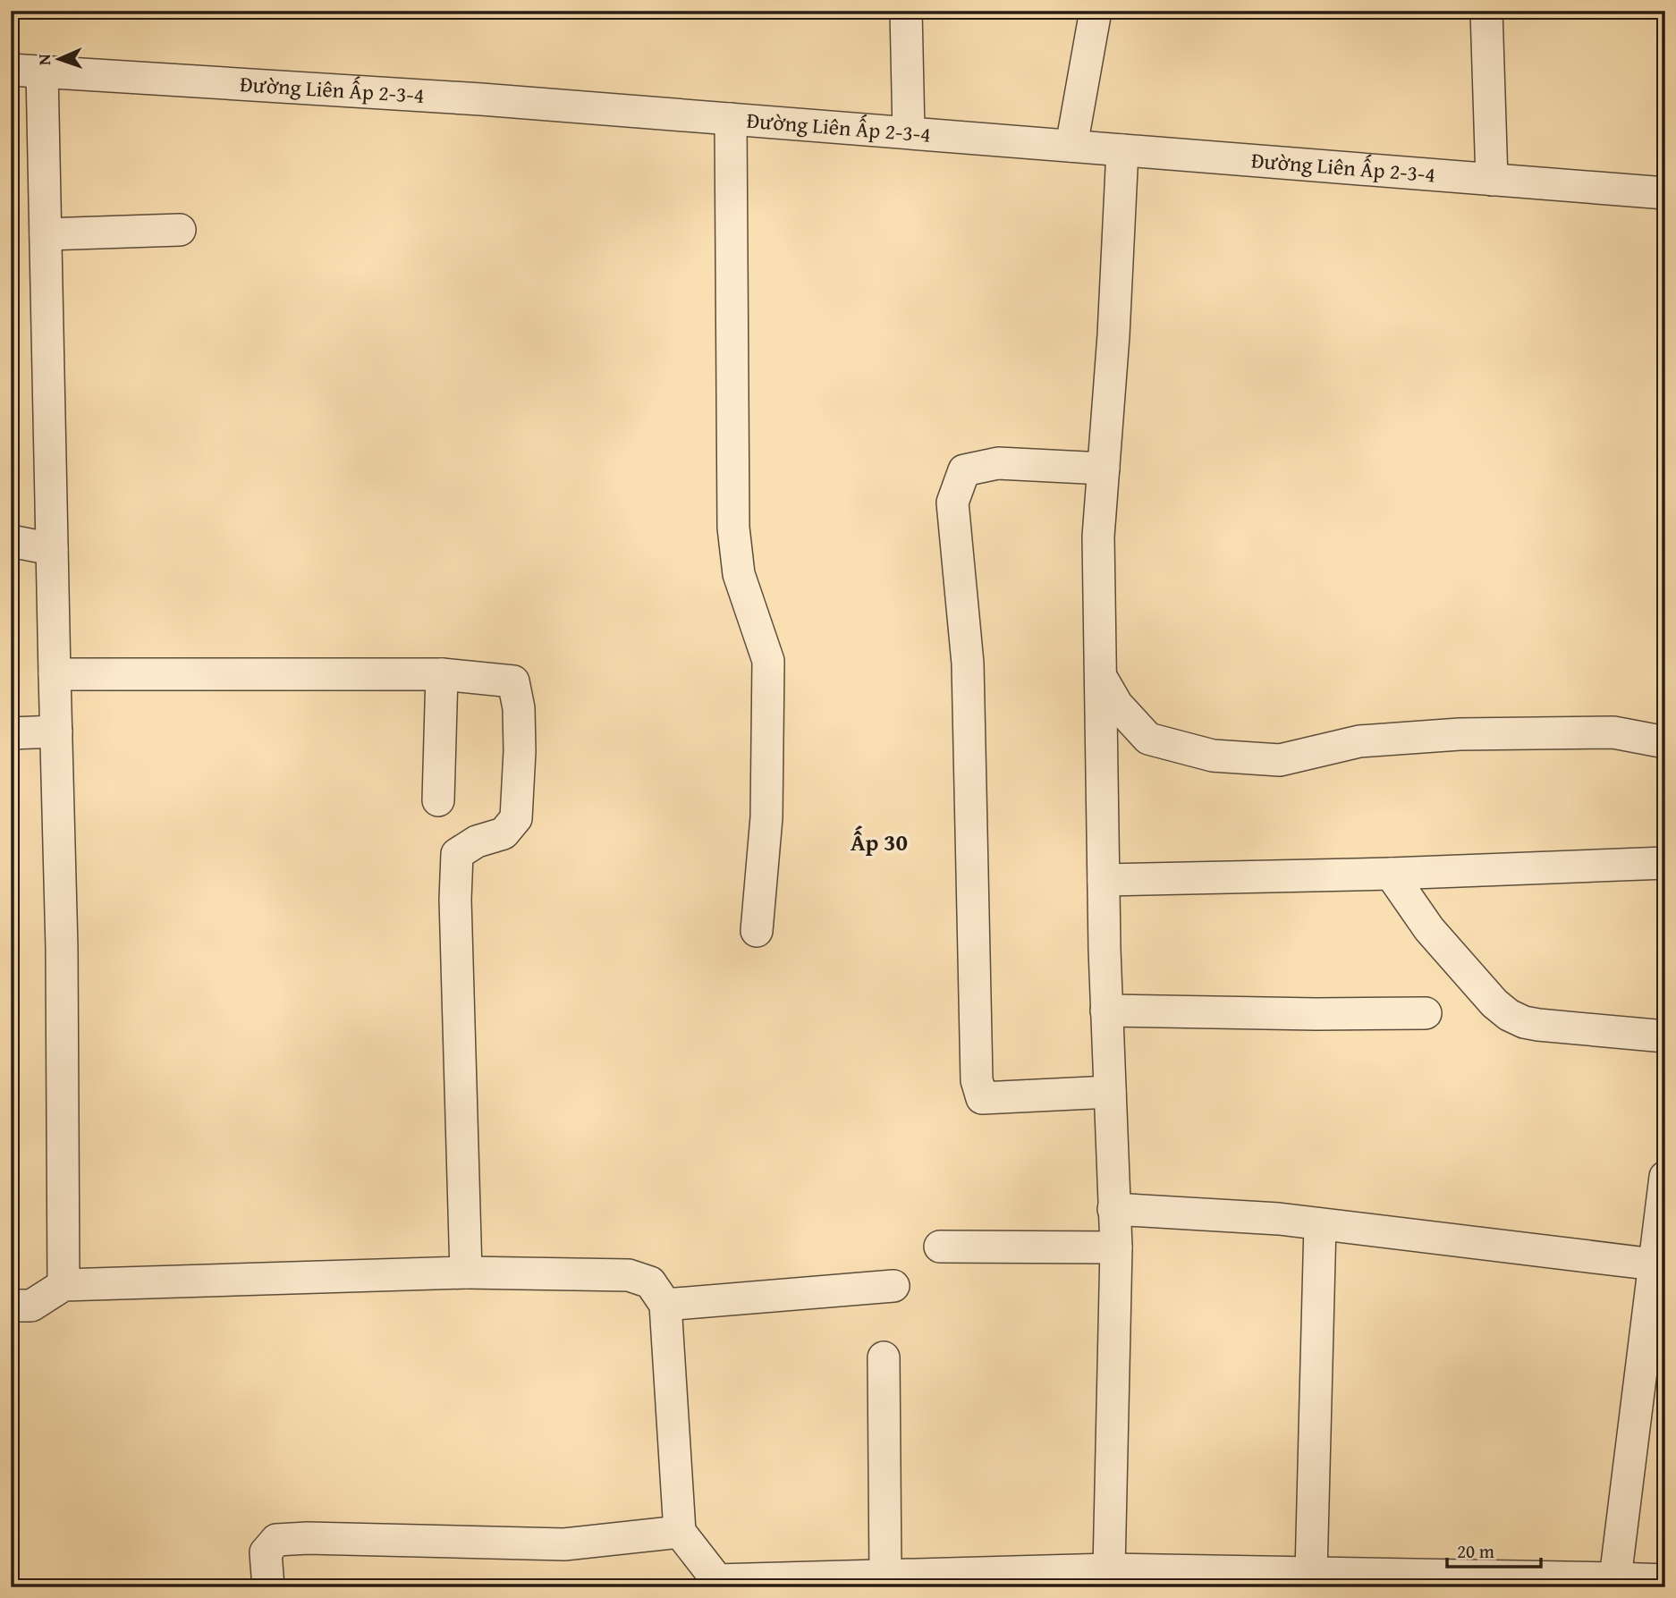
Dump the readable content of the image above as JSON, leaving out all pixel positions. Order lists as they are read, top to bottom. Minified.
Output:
{"streets":{"street":["Đường Liên Ấp 2-3-4"]},"districts":["Ấp 30"],"scale_bar":"20 m","north":"left"}
